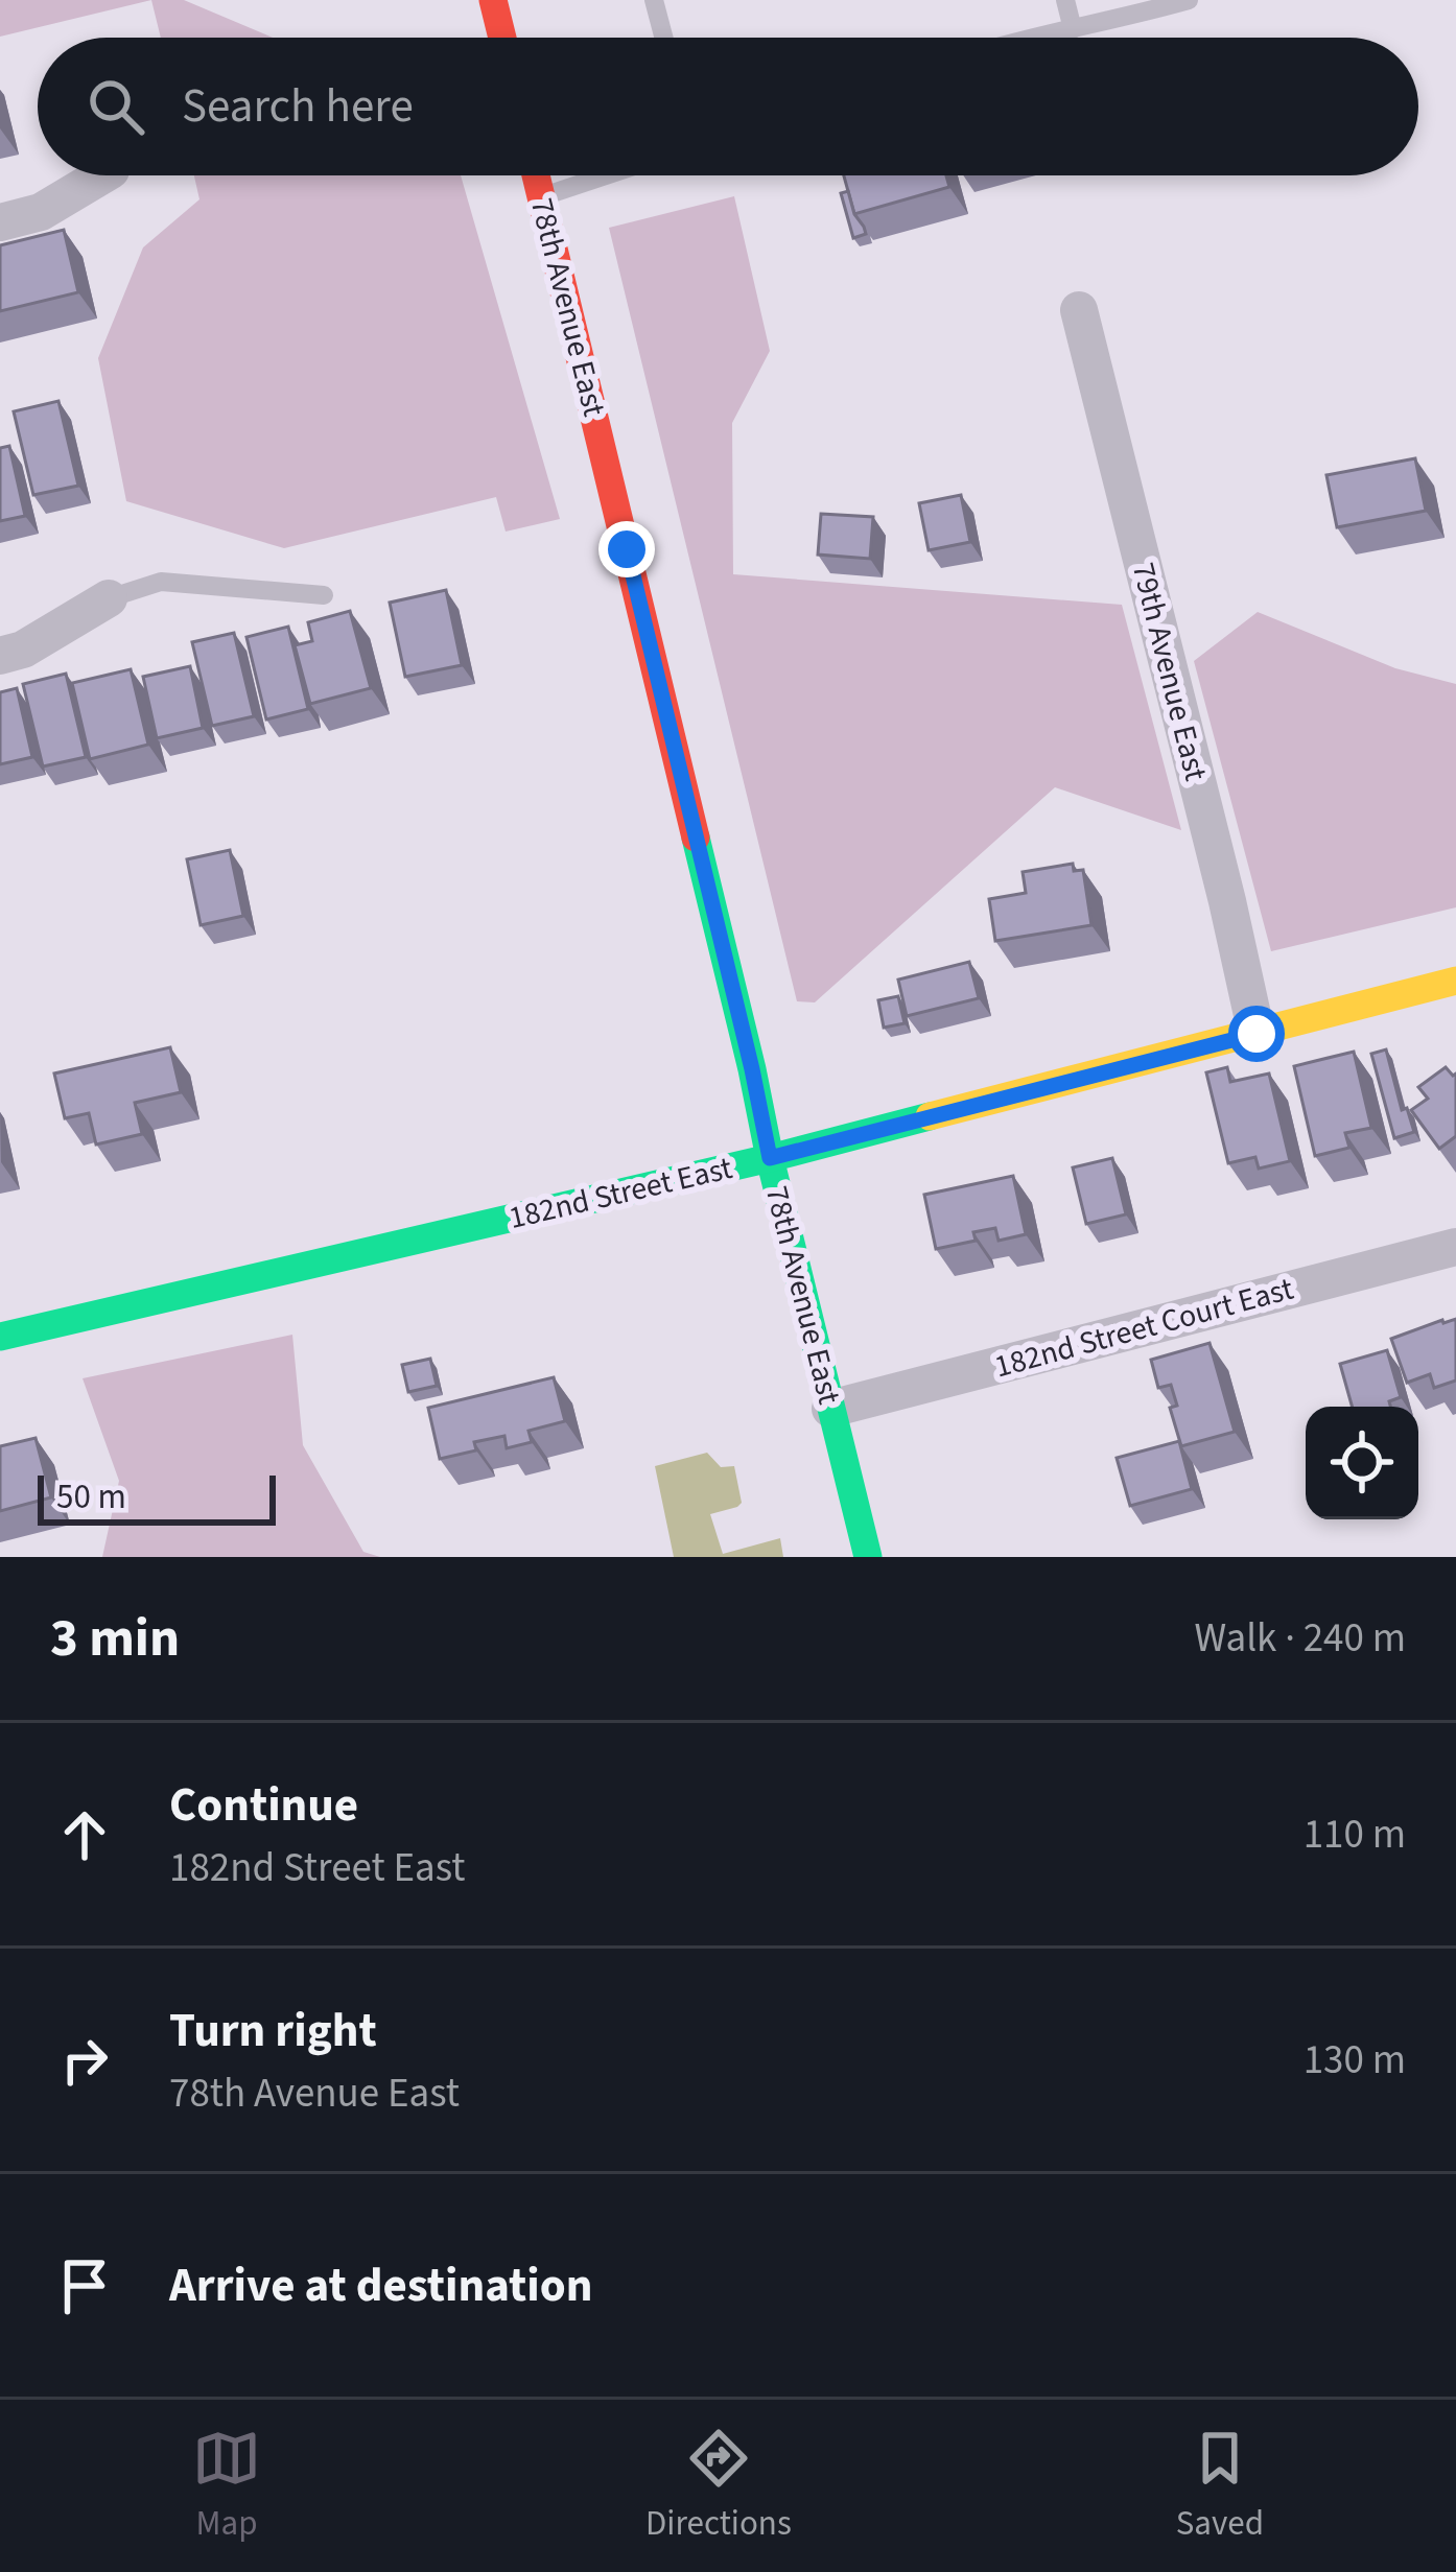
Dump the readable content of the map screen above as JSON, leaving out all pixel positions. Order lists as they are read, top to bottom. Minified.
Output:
{"streets":{"street":["78th Avenue East","79th Avenue East","182nd Street East","182nd Street Court East"]},"crossings":[["78th Avenue East","182nd Street East"],["78th Avenue East","182nd Street Court East"],["79th Avenue East","182nd Street East"]],"scale_bar":"50 m","page":{"search":"Search here","scale":"50 m","heading":["3 min","Walk · 240 m"],"list":[["Continue","182nd Street East","110 m"],["Turn right","78th Avenue East","130 m"],"Arrive at destination"],"nav":["Map","Directions","Saved"]}}
